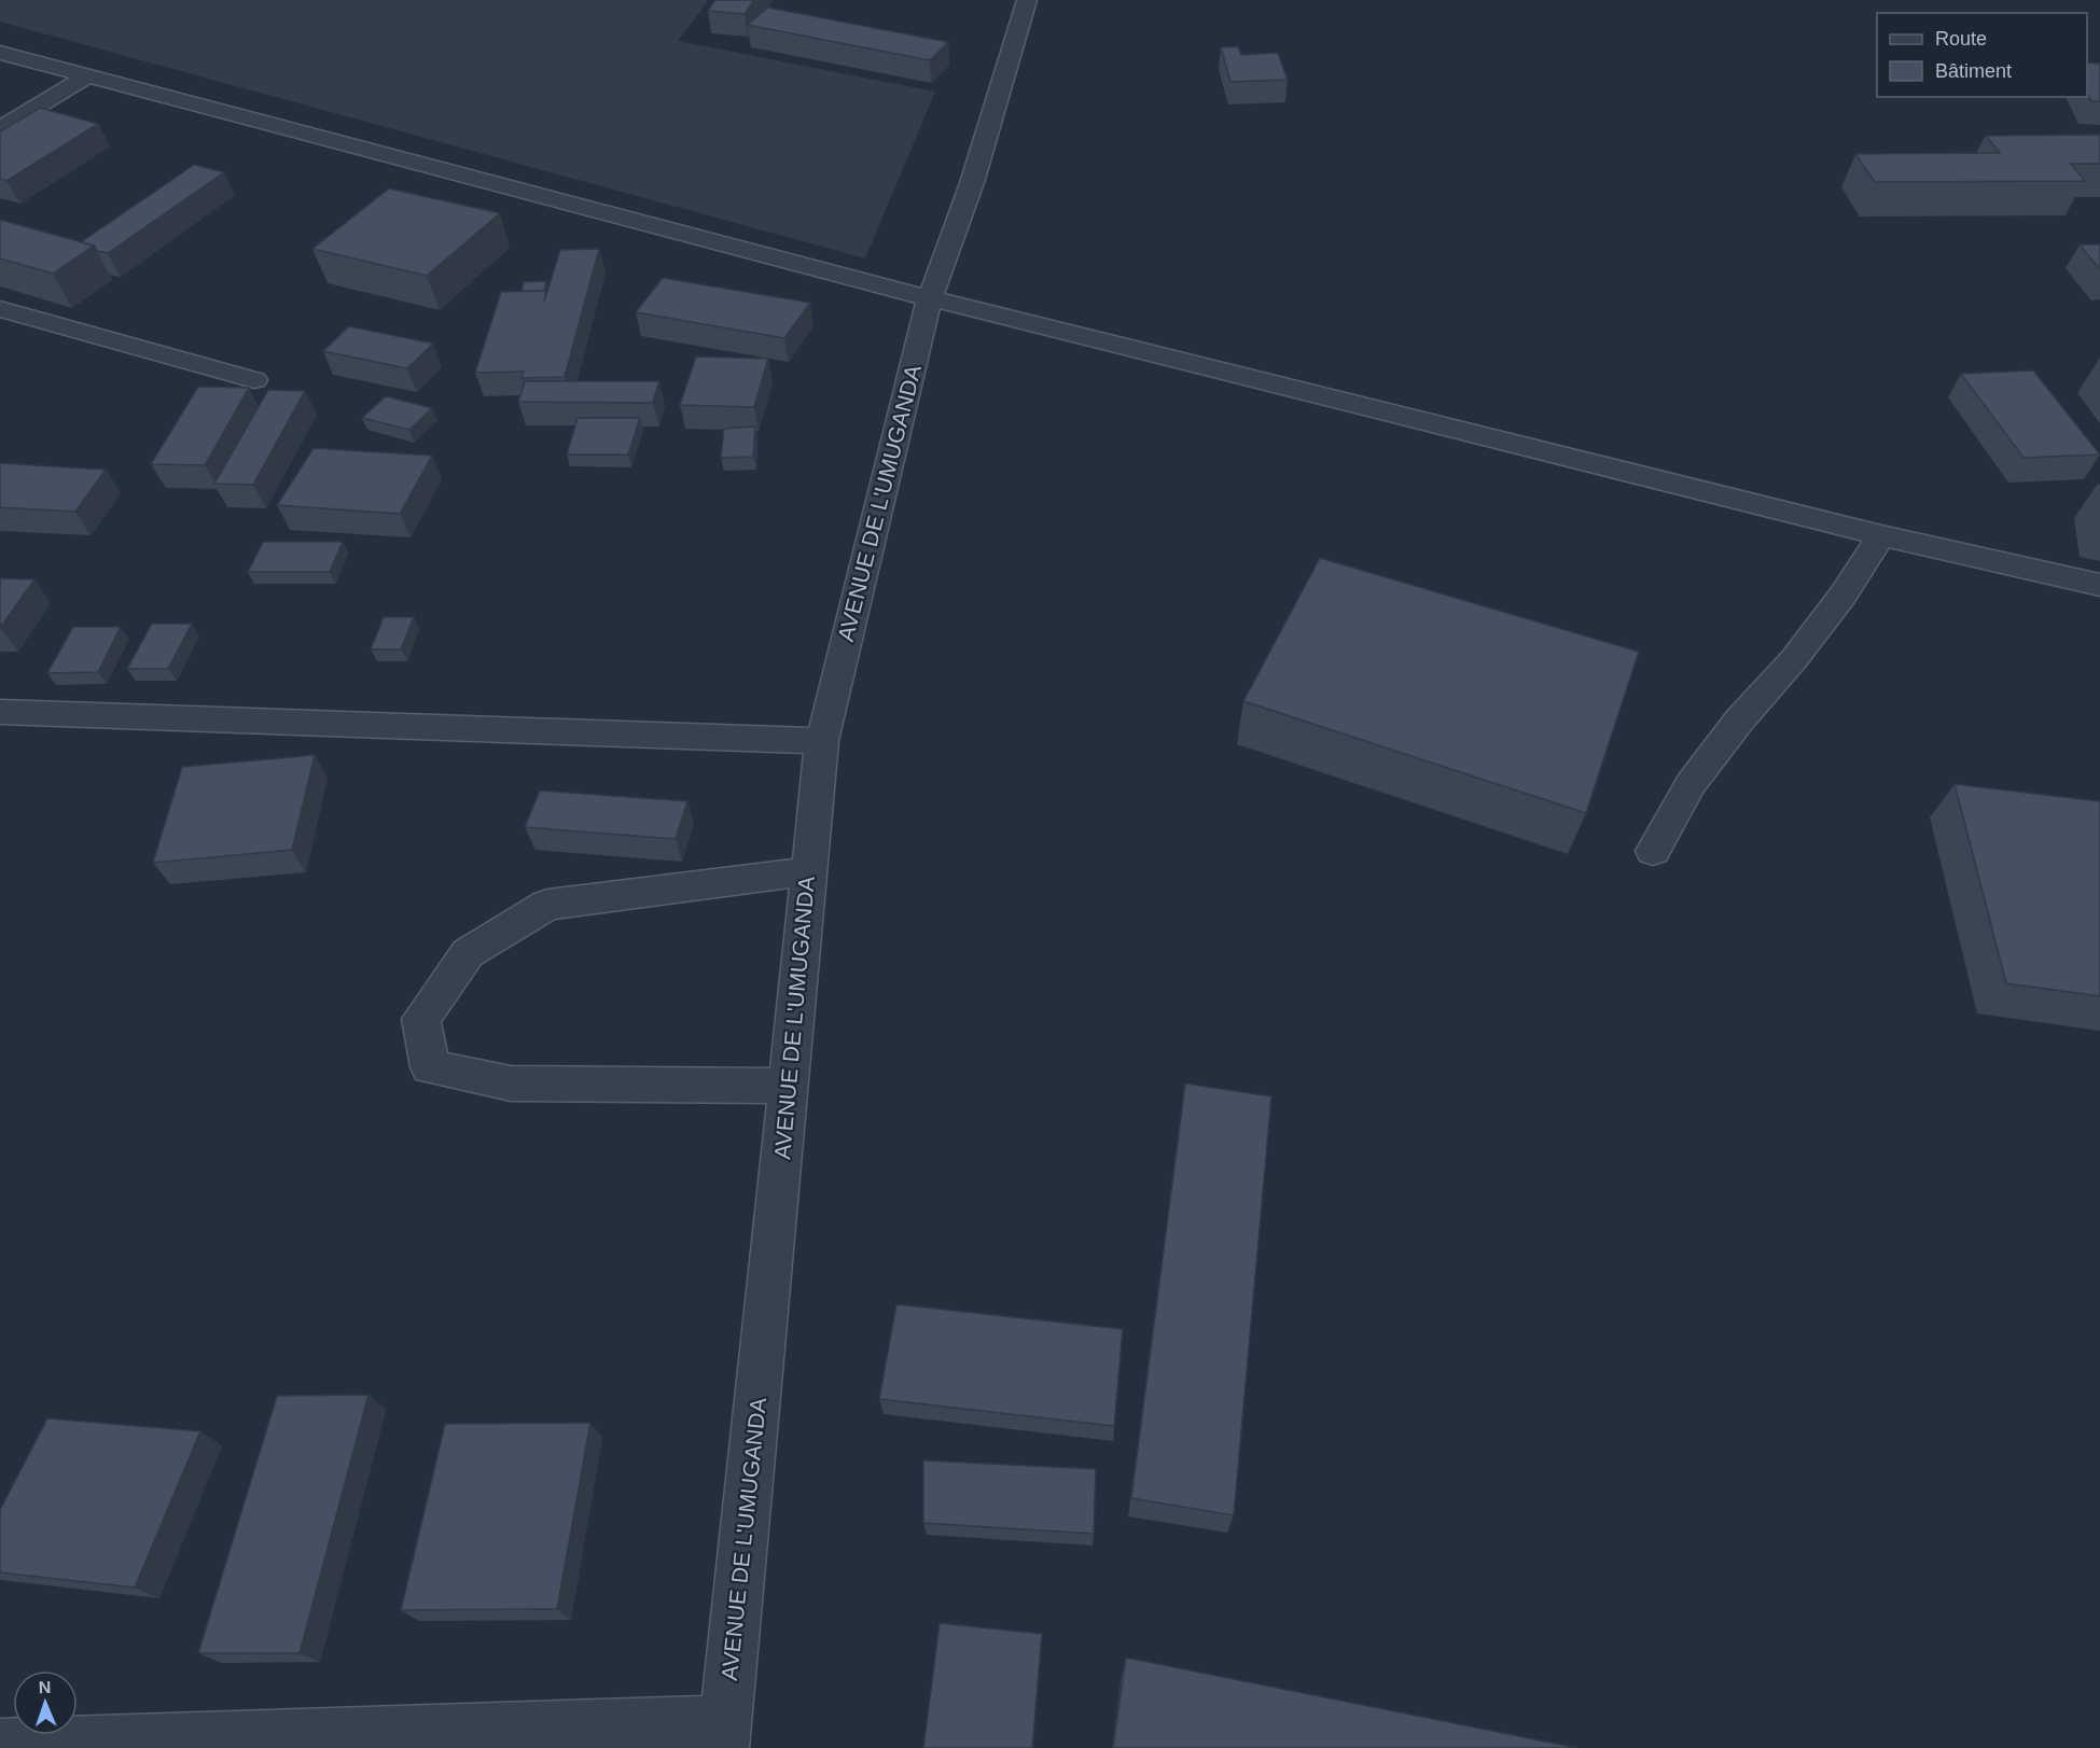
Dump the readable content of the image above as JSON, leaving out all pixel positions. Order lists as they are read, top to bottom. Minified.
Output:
{"streets":{"street":["AVENUE DE L'UMUGANDA"]},"legend":["Route","Bâtiment"],"north":"top"}
